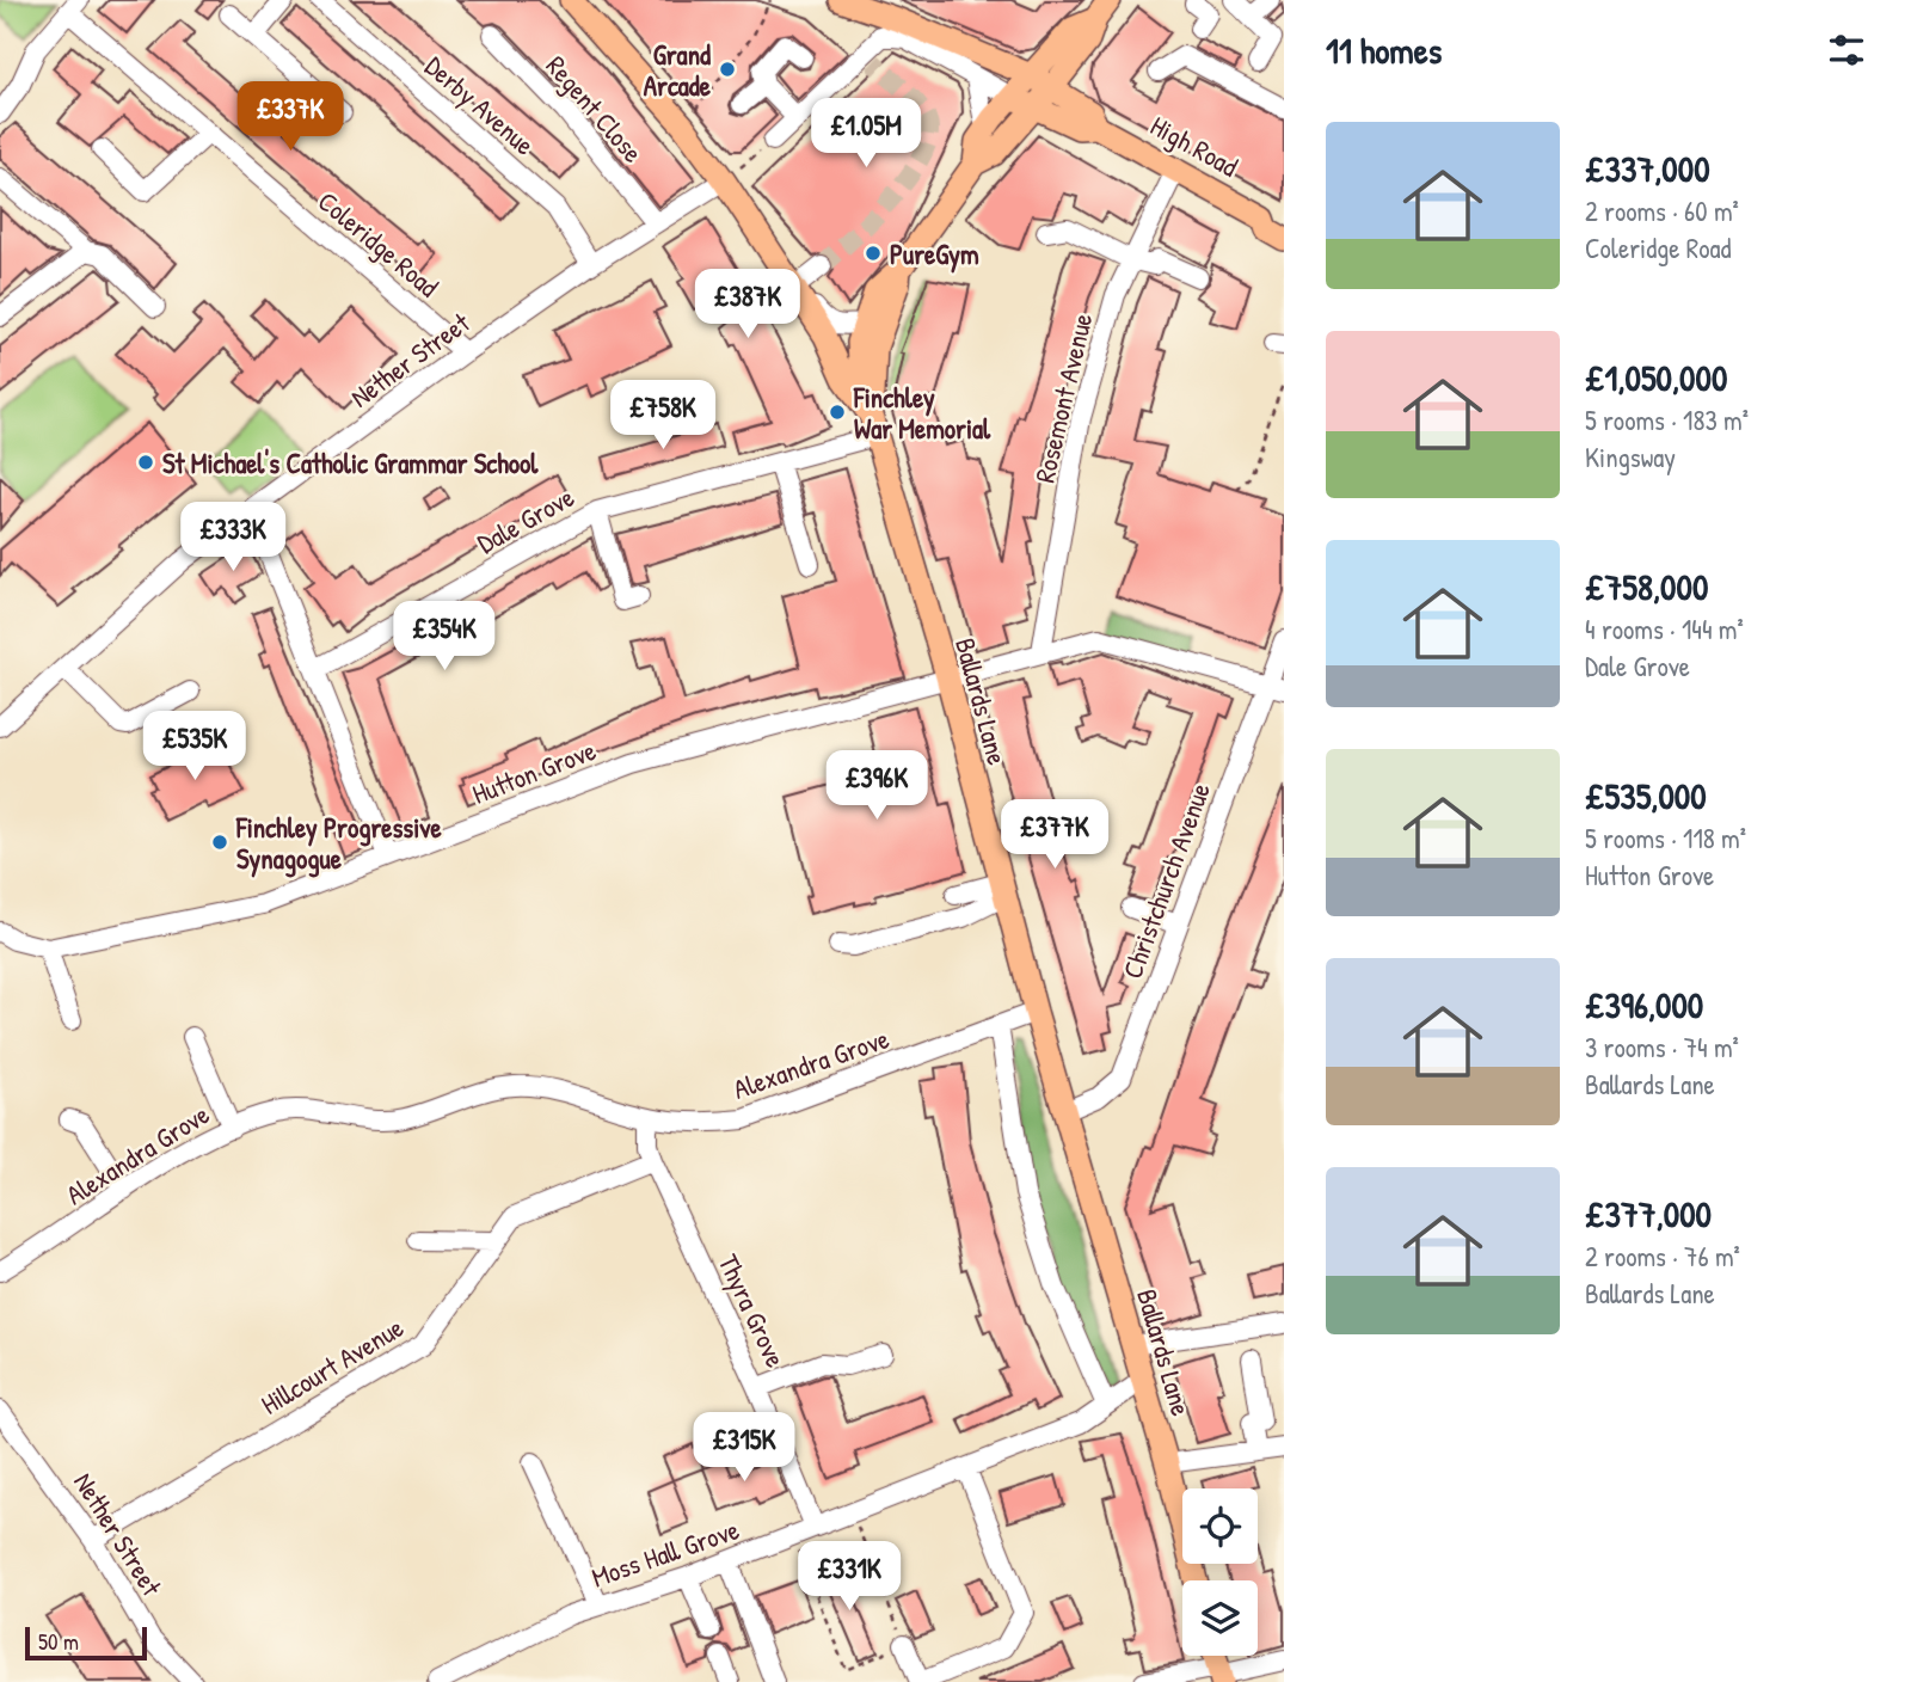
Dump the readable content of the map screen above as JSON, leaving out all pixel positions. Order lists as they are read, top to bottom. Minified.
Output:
{"streets":{"main road":["High Road","Ballards Lane"],"street":["Derby Avenue","Regent Close","Coleridge Road","Nether Street","Rosemont Avenue","Dale Grove","Hutton Grove","Christchurch Avenue","Alexandra Grove","Thyra Grove","Hillcourt Avenue","Moss Hall Grove"]},"crossings":[["Derby Avenue","Nether Street"],["Regent Close","Nether Street"],["High Road","Rosemont Avenue"],["Coleridge Road","Nether Street"],["Nether Street","Ballards Lane"],["Nether Street","Hillcourt Avenue"],["Rosemont Avenue","Hutton Grove"],["Dale Grove","Ballards Lane"],["Ballards Lane","Hutton Grove"],["Ballards Lane","Christchurch Avenue"],["Ballards Lane","Alexandra Grove"],["Ballards Lane","Moss Hall Grove"],["Hutton Grove","Christchurch Avenue"],["Alexandra Grove","Thyra Grove"],["Thyra Grove","Hillcourt Avenue"],["Thyra Grove","Moss Hall Grove"]],"places":["Grand Arcade","PureGym","Finchley War Memorial","St Michael's Catholic Grammar School","Finchley Progressive Synagogue"],"scale_bar":"50 m","page":{"heading":"11 homes","price":["£337K","£1.05M","£387K","£758K","£333K","£354K","£535K","£396K","£377K","£315K","£331K"],"list":[{"name":"£337,000","note":"2 rooms · 60 m² · Coleridge Road"},{"name":"£1,050,000","note":"5 rooms · 183 m² · Kingsway"},{"name":"£758,000","note":"4 rooms · 144 m² · Dale Grove"},{"name":"£535,000","note":"5 rooms · 118 m² · Hutton Grove"},{"name":"£396,000","note":"3 rooms · 74 m² · Ballards Lane"},{"name":"£377,000","note":"2 rooms · 76 m² · Ballards Lane"}],"scale":"50 m"}}
